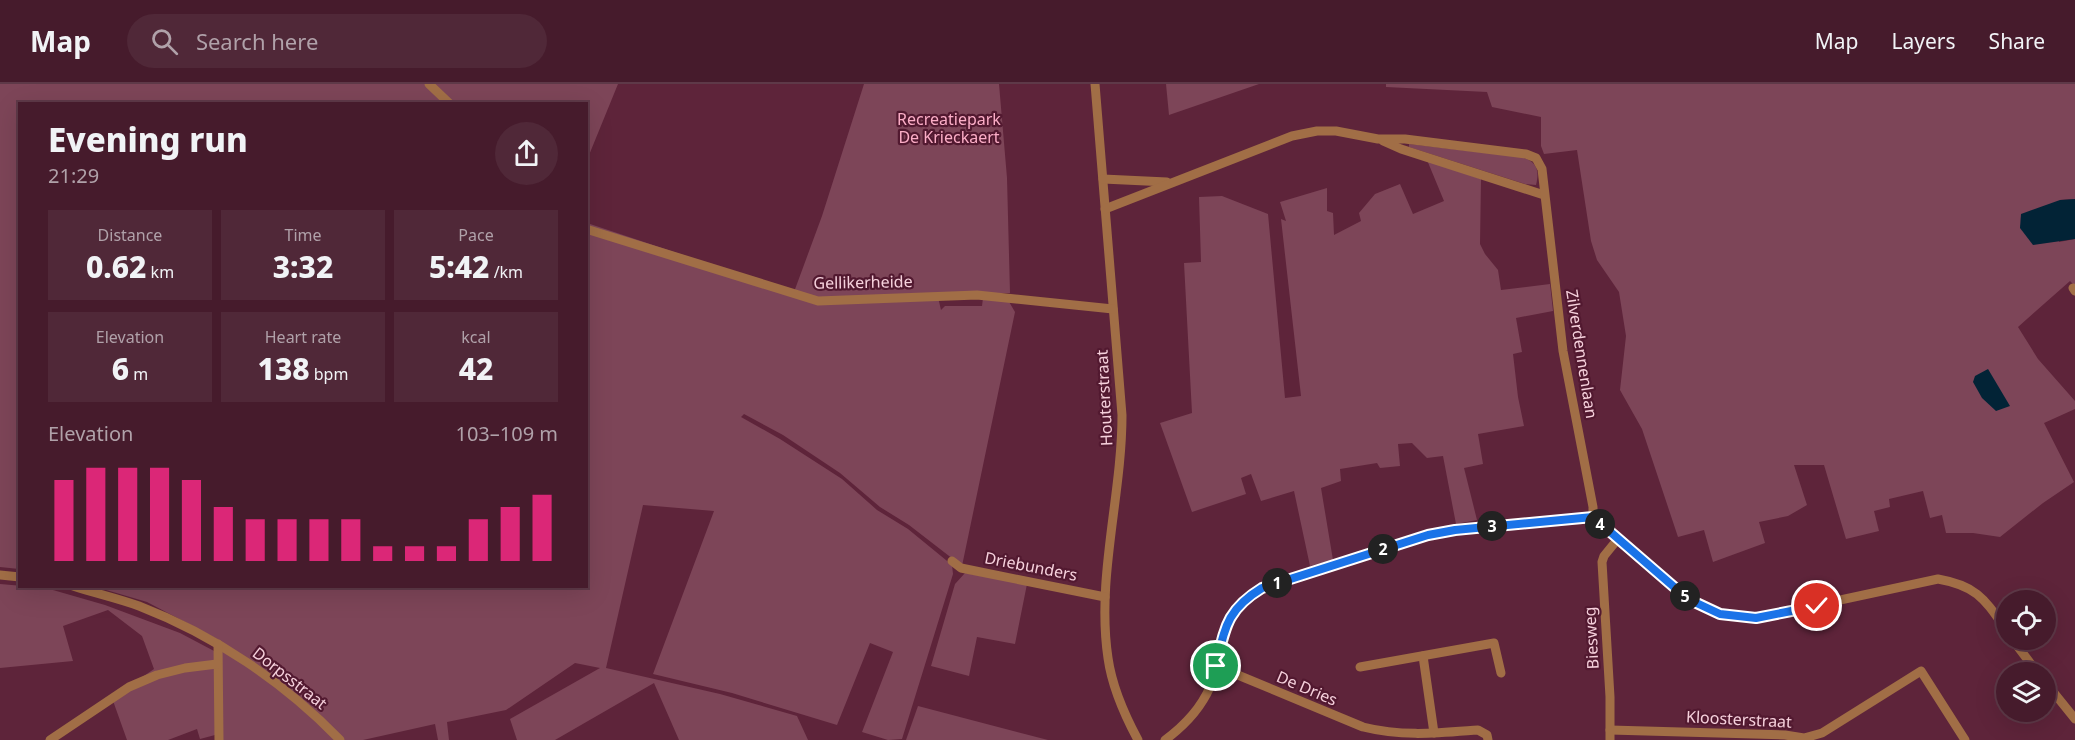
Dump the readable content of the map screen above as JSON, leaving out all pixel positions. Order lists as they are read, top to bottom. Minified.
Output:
{"streets":{"street":["Gellikerheide","Zilverdennenlaan","Houterstraat","Driebunders","Biesweg","Dorpsstraat","De Dries","Kloosterstraat"]},"crossings":[["Gellikerheide","Houterstraat"],["Zilverdennenlaan","Houterstraat"],["Houterstraat","Driebunders"],["Biesweg","Kloosterstraat"]],"parks":["Recreatiepark De Krieckaert"],"page":{"header":"Map","search":"Search here","nav":["Map","Layers","Share"],"heading":["Evening run","21:29"],"stats":[["Distance","0.62 km"],["Time","3:32"],["Pace","5:42 /km"],["Elevation","6 m"],["Heart rate","138 bpm"],["kcal","42"]],"chart":["Elevation","103–109 m"],"pins":["4","3","2","1","5"]}}
